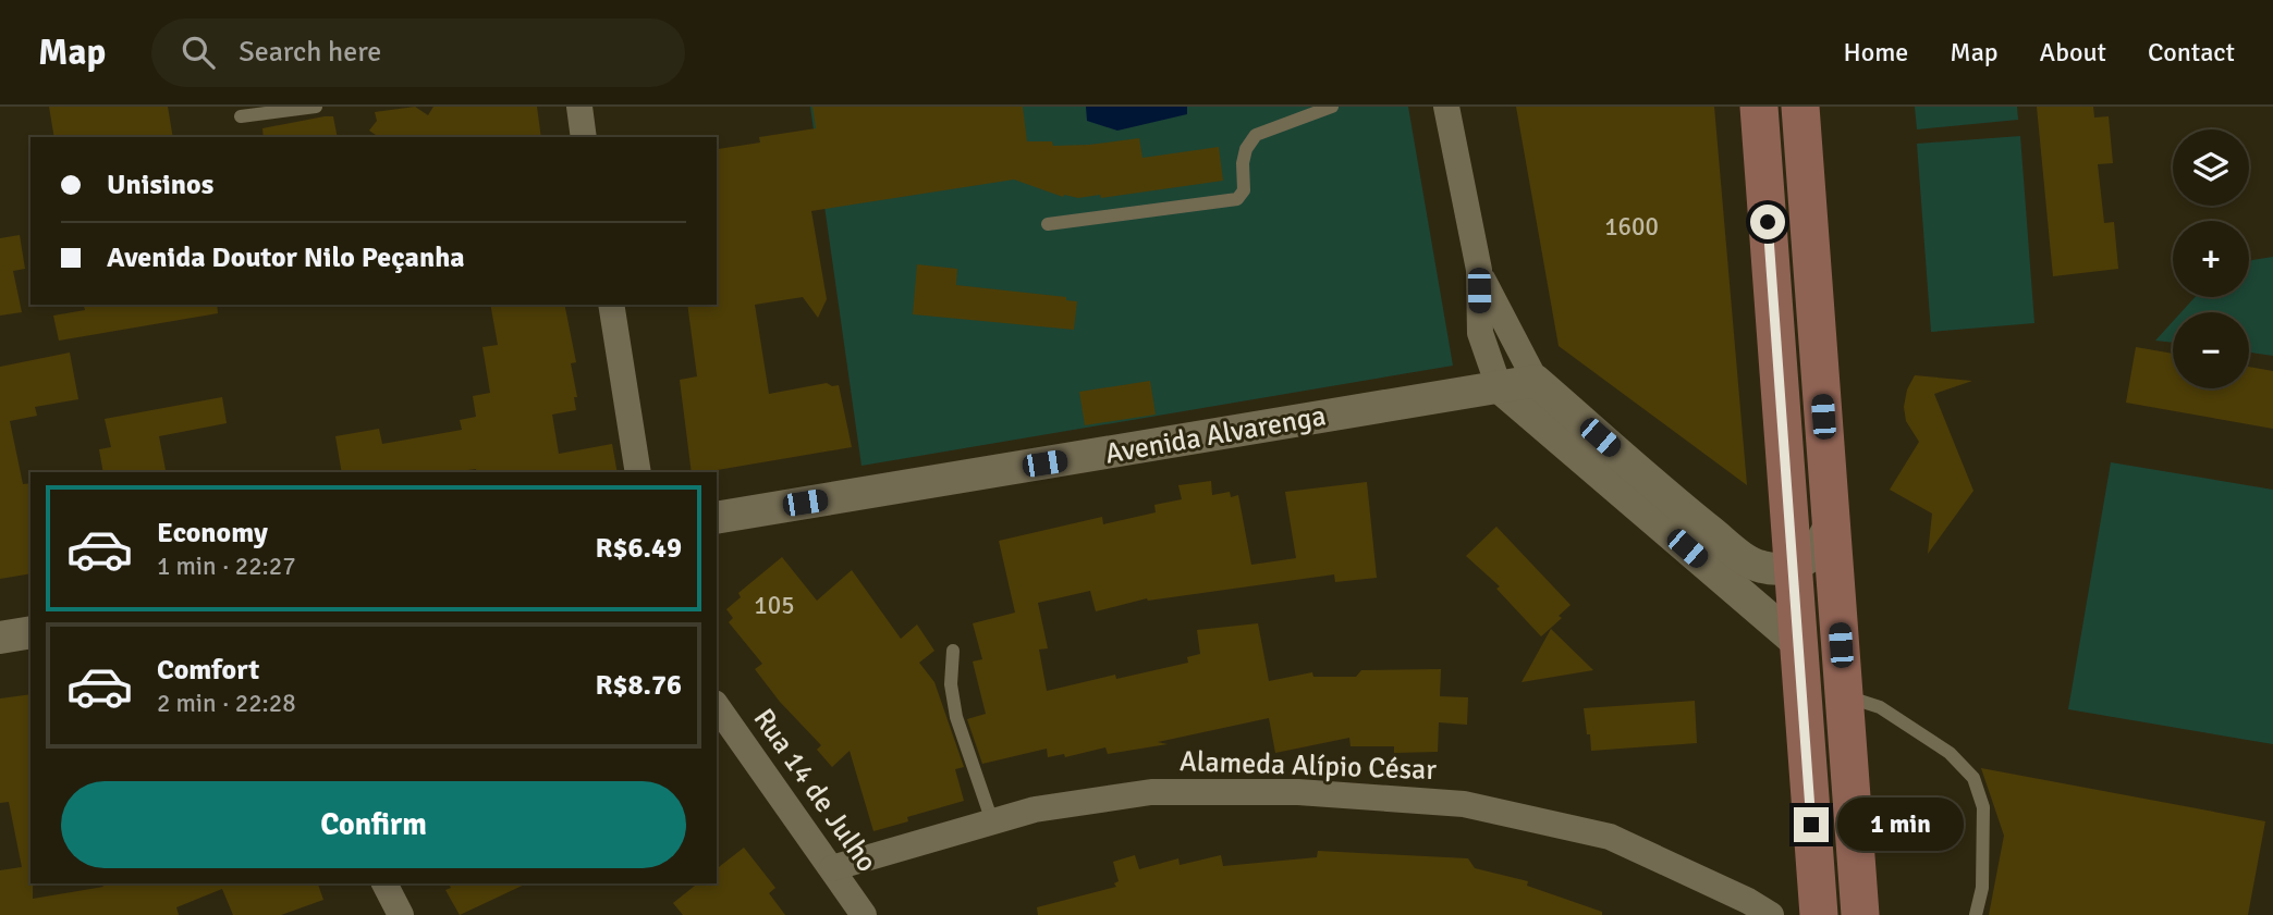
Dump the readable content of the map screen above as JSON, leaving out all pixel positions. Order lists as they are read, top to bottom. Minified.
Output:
{"streets":{"street":["Avenida Alvarenga","Alameda Alípio César","Rua 14 de Julho"]},"crossings":[["Alameda Alípio César","Rua 14 de Julho"]],"house_numbers":["1600","105"],"page":{"header":"Map","search":"Search here","nav":["Home","Map","About","Contact"],"map_buttons":["+","−"],"banner":["Unisinos","Avenida Doutor Nilo Peçanha"],"list":[{"name":"Economy","note":"1 min · 22:27","value":"R$6.49"},{"name":"Comfort","note":"2 min · 22:28","value":"R$8.76"}],"buttons":"Confirm","bubble":"1 min"}}
